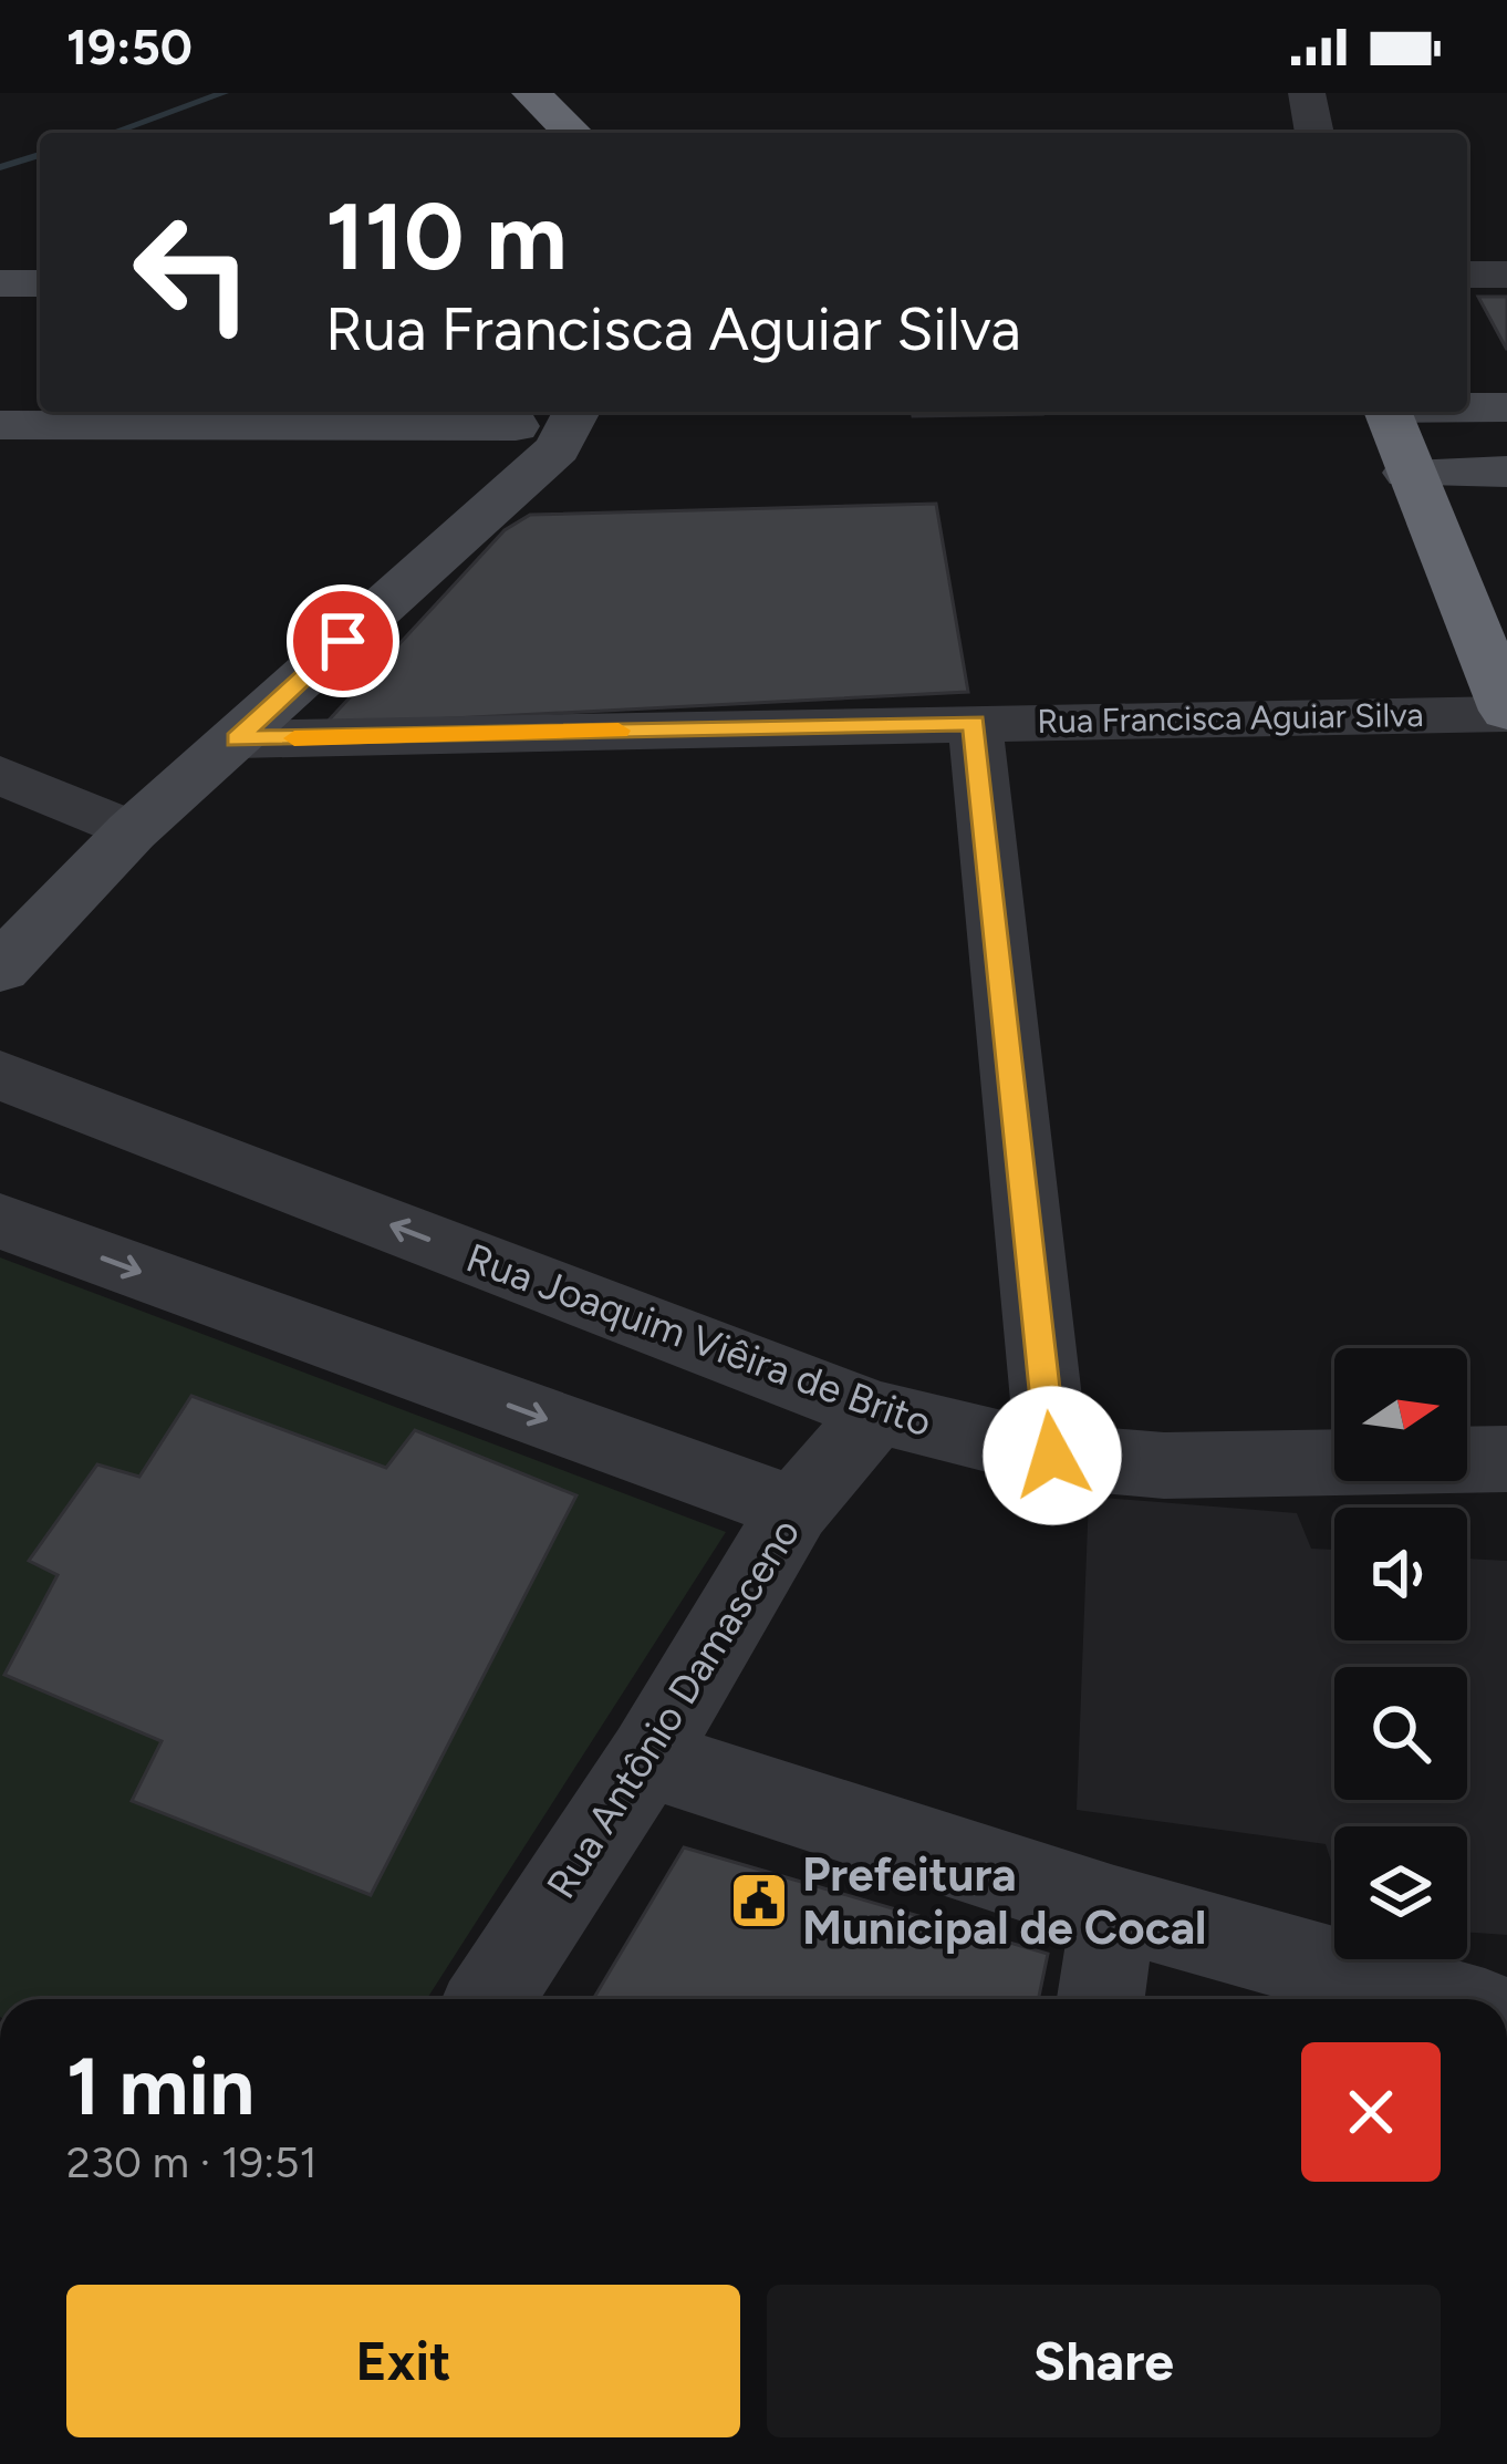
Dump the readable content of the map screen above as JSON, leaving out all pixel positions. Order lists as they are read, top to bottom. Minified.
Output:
{"streets":{"street":["Rua Francisca Aguiar Silva","Rua Joaquim Viêira de Brito","Rua Antônio Damasceno"]},"crossings":[["Rua Joaquim Viêira de Brito","Rua Antônio Damasceno"]],"places":{"public building":["Prefeitura Municipal de Cocal"]},"north":"right","page":{"status":"19:50","turn":["110 m","Rua Francisca Aguiar Silva"],"heading":["1 min","230 m · 19:51"],"buttons":["Exit","Share"]}}
